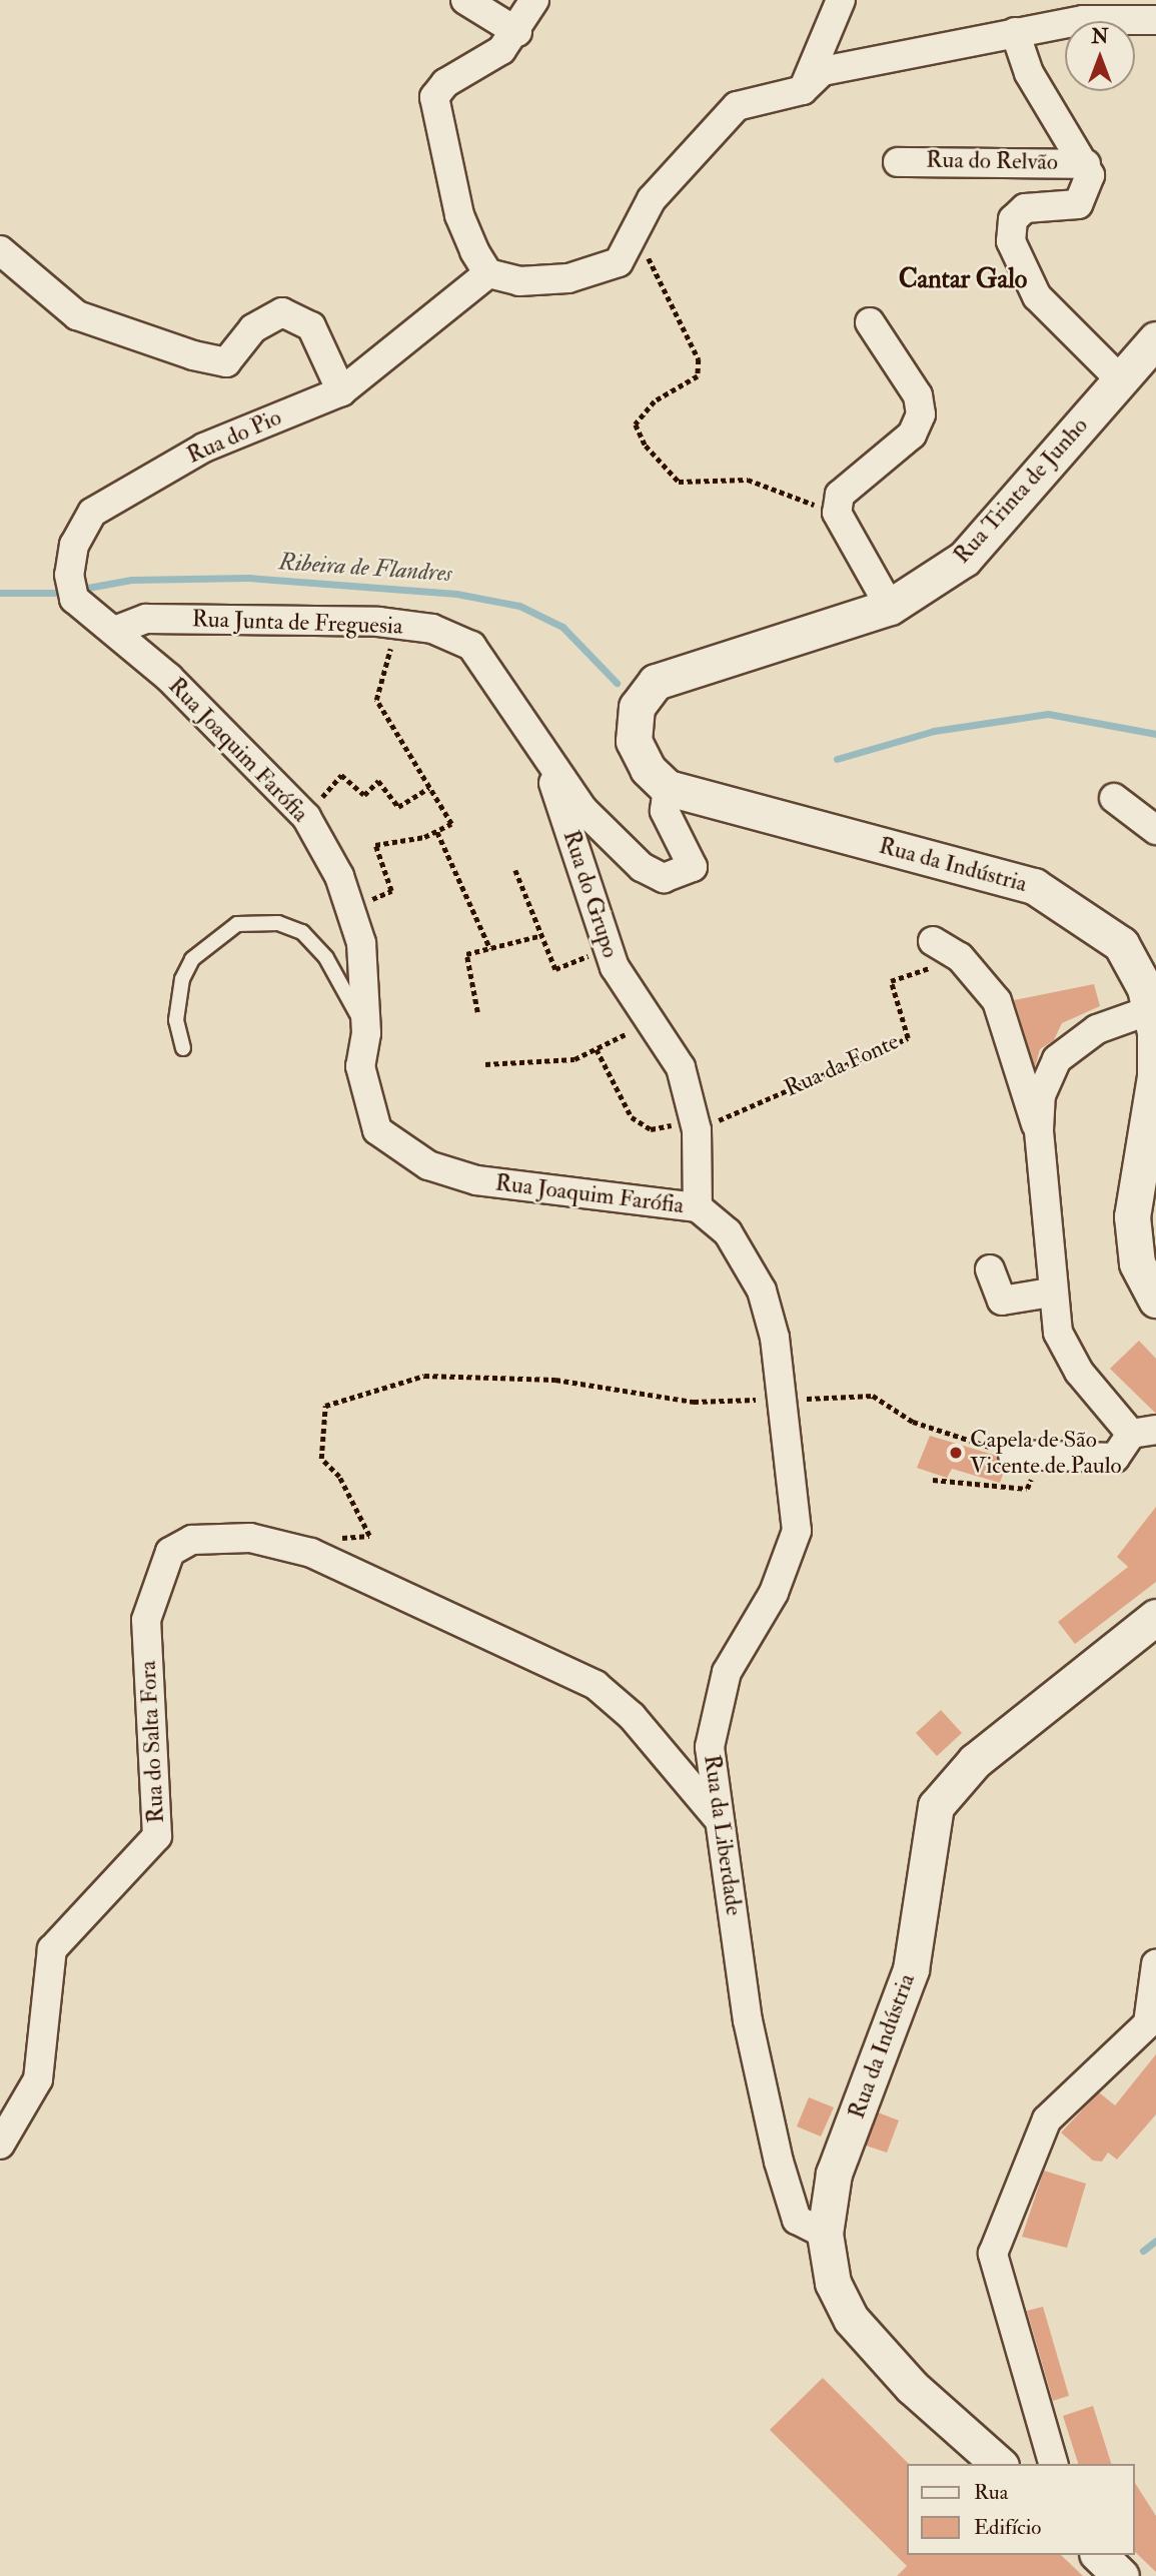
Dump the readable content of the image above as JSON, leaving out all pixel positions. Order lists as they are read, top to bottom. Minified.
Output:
{"streets":{"street":["Rua do Relvão","Rua do Pio","Rua Trinta de Junho","Rua Junta de Freguesia","Rua Joaquim Farófia","Rua da Indústria","Rua do Grupo","Rua do Salta Fora","Rua da Liberdade"],"path":["Rua da Fonte"]},"crossings":[["Rua do Relvão","Rua Trinta de Junho"],["Rua do Pio","Rua Junta de Freguesia"],["Rua do Pio","Rua Joaquim Farófia"],["Rua Trinta de Junho","Rua Junta de Freguesia"],["Rua Trinta de Junho","Rua da Indústria"],["Rua Junta de Freguesia","Rua Joaquim Farófia"],["Rua Junta de Freguesia","Rua da Indústria"],["Rua Junta de Freguesia","Rua do Grupo"],["Rua Joaquim Farófia","Rua do Grupo"],["Rua Joaquim Farófia","Rua da Liberdade"],["Rua da Indústria","Rua da Liberdade"],["Rua do Grupo","Rua da Fonte"],["Rua do Grupo","Rua da Liberdade"],["Rua do Salta Fora","Rua da Liberdade"]],"districts":["Cantar Galo"],"water":["Ribeira de Flandres"],"places":["Capela de São Vicente de Paulo"],"legend":["Rua","Edifício"],"north":"top"}
